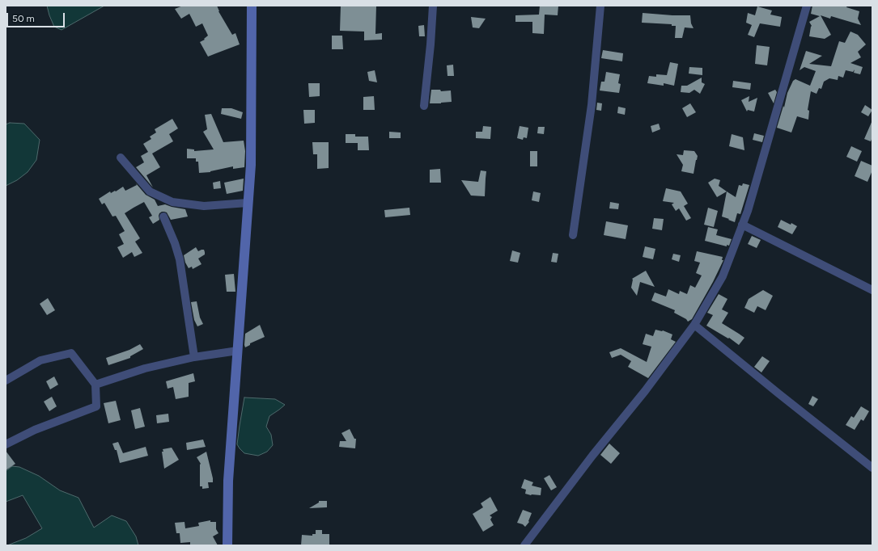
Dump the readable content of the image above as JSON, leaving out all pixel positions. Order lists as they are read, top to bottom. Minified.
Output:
{"scale_bar":"50 m"}
